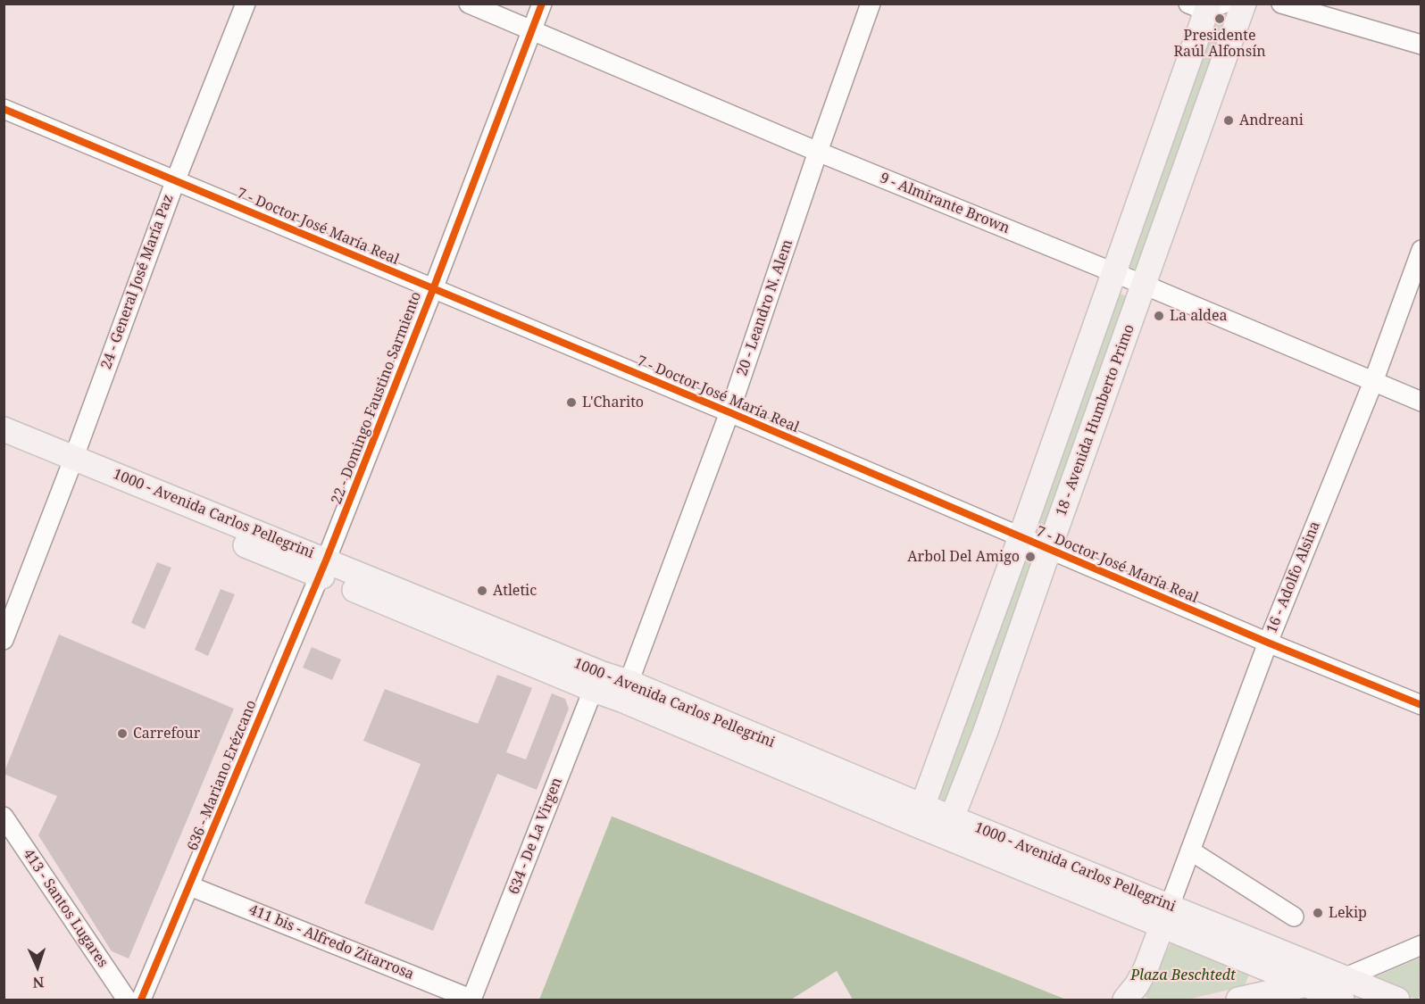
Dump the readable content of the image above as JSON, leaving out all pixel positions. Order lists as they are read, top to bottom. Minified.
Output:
{"streets":{"main road":["18 - Avenida Humberto Primo","1000 - Avenida Carlos Pellegrini"],"street":["9 - Almirante Brown","7 - Doctor José María Real","24 - General José María Paz","20 - Leandro N. Alem","22 - Domingo Faustino Sarmiento","16 - Adolfo Alsina","636 - Mariano Erézcano","634 - De La Virgen","413 - Santos Lugares","411 bis - Alfredo Zitarrosa"]},"crossings":[["9 - Almirante Brown","20 - Leandro N. Alem"],["9 - Almirante Brown","22 - Domingo Faustino Sarmiento"],["9 - Almirante Brown","18 - Avenida Humberto Primo"],["9 - Almirante Brown","16 - Adolfo Alsina"],["7 - Doctor José María Real","24 - General José María Paz"],["7 - Doctor José María Real","20 - Leandro N. Alem"],["7 - Doctor José María Real","22 - Domingo Faustino Sarmiento"],["7 - Doctor José María Real","18 - Avenida Humberto Primo"],["7 - Doctor José María Real","16 - Adolfo Alsina"],["24 - General José María Paz","1000 - Avenida Carlos Pellegrini"],["20 - Leandro N. Alem","1000 - Avenida Carlos Pellegrini"],["22 - Domingo Faustino Sarmiento","1000 - Avenida Carlos Pellegrini"],["22 - Domingo Faustino Sarmiento","636 - Mariano Erézcano"],["18 - Avenida Humberto Primo","1000 - Avenida Carlos Pellegrini"],["1000 - Avenida Carlos Pellegrini","16 - Adolfo Alsina"],["1000 - Avenida Carlos Pellegrini","636 - Mariano Erézcano"],["1000 - Avenida Carlos Pellegrini","634 - De La Virgen"],["636 - Mariano Erézcano","411 bis - Alfredo Zitarrosa"],["634 - De La Virgen","411 bis - Alfredo Zitarrosa"]],"parks":["Plaza Beschtedt"],"places":["Presidente Raúl Alfonsín","Andreani","La aldea","L'Charito","Arbol Del Amigo","Atletic","Carrefour","Lekip"],"north":"bottom"}
